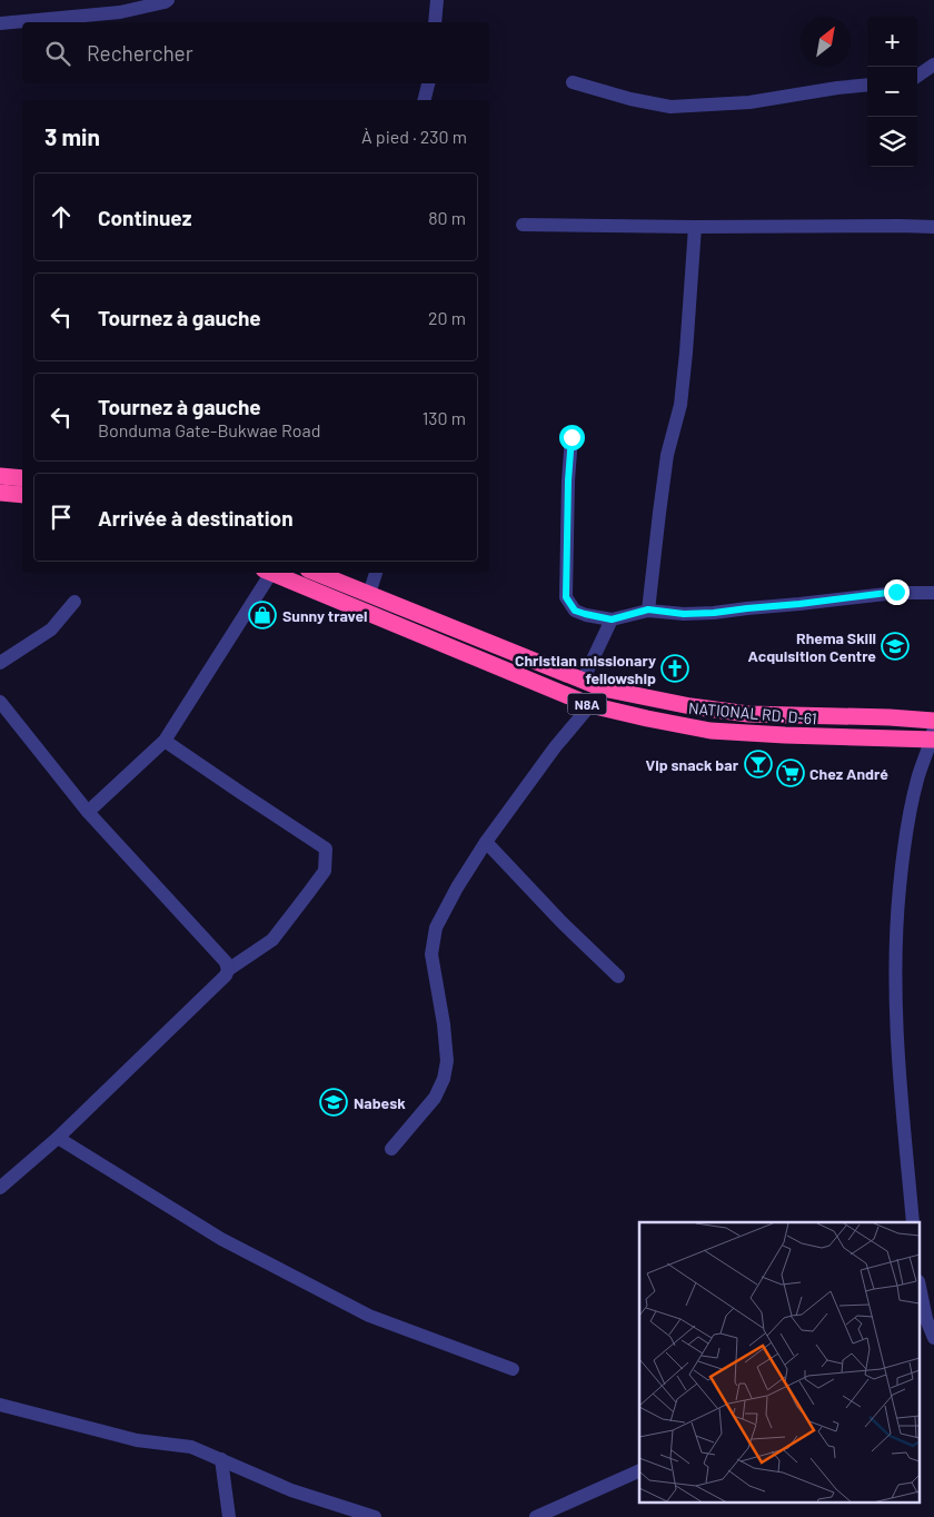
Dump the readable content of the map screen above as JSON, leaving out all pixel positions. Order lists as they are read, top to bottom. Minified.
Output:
{"streets":{"highway":["N8A","NATIONAL RD. D-61"]},"places":{"shop":["Sunny travel"],"school or university":["Rhema Skill Acquisition Centre","Nabesk"],"church":["Christian missionary fellowship"],"bar":["Vip snack bar"],"supermarket":["Chez André"]},"north":"top right","page":{"map_buttons":["+","−"],"search":"Rechercher","heading":["3 min","À pied · 230 m"],"list":[["Continuez","80 m"],["Tournez à gauche","20 m"],["Tournez à gauche","Bonduma Gate-Bukwae Road","130 m"],"Arrivée à destination"]}}
